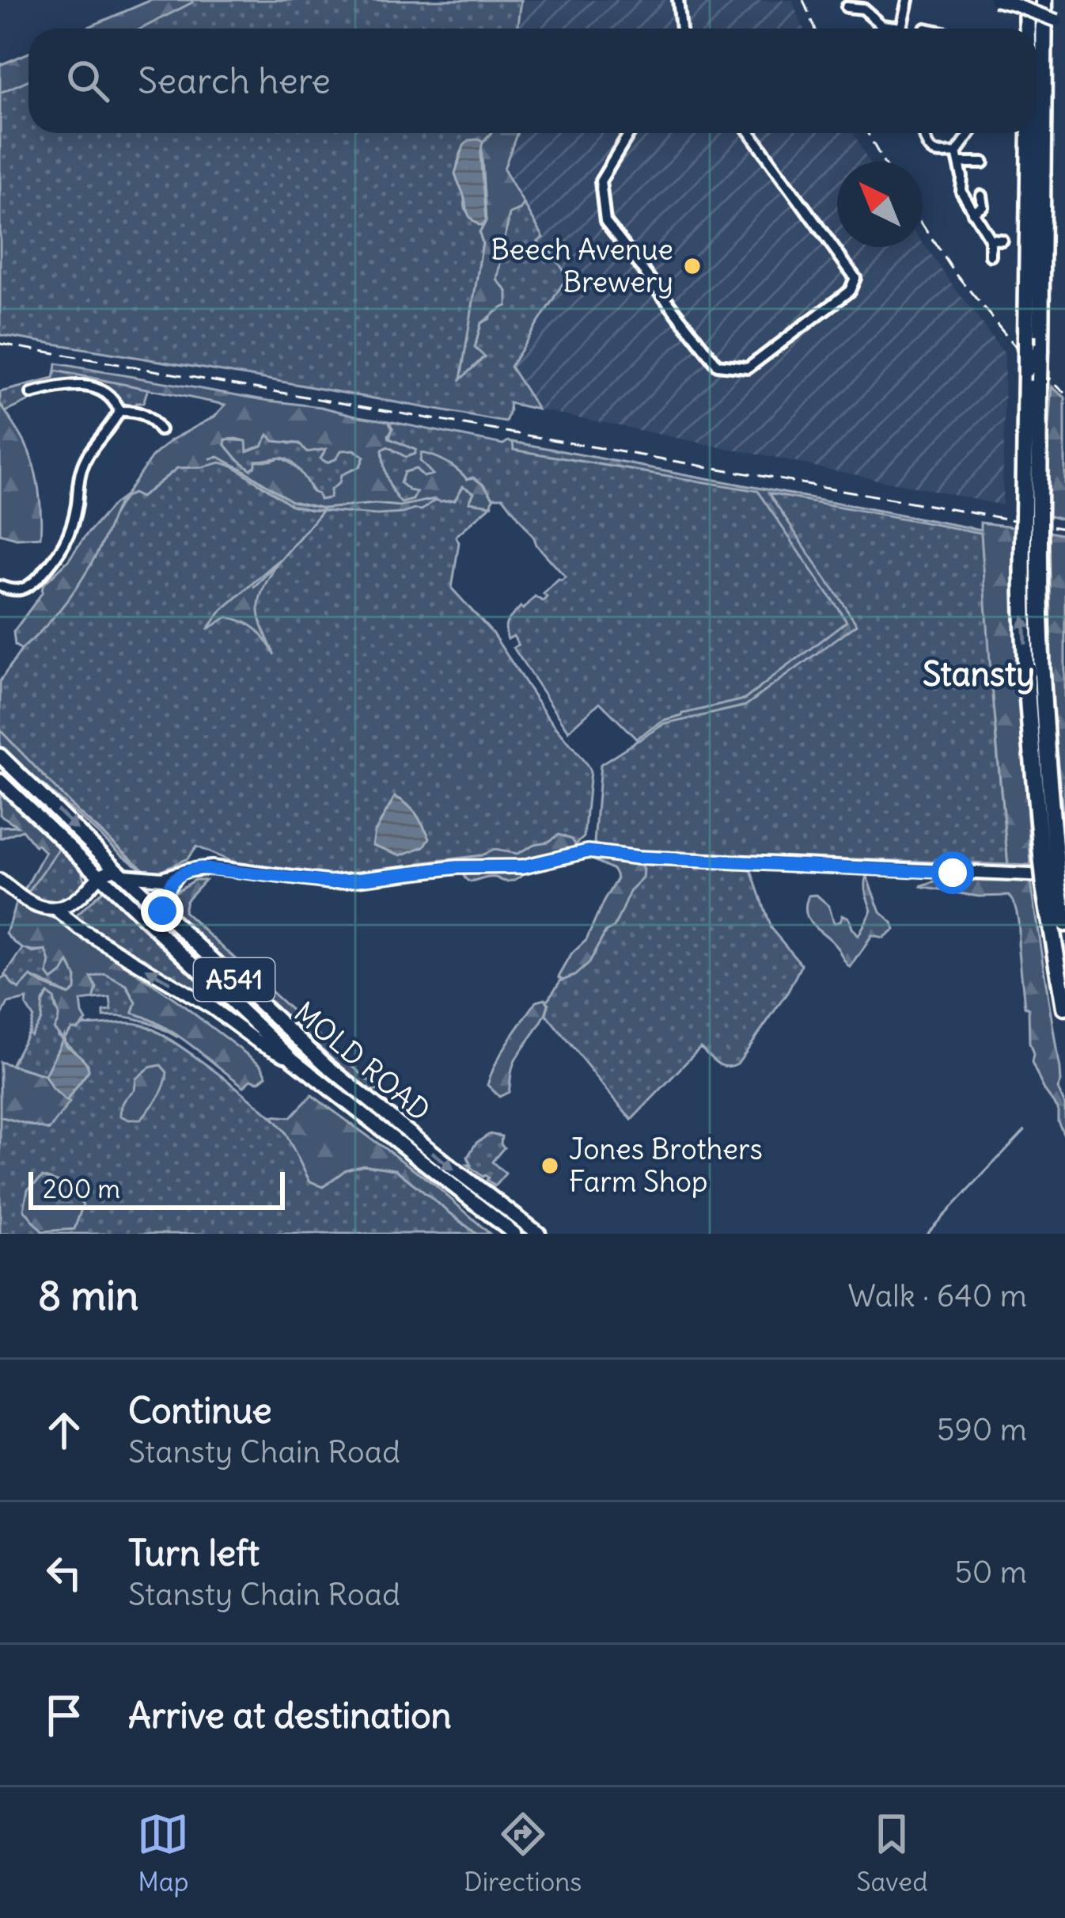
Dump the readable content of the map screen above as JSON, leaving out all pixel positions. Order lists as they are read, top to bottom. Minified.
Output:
{"streets":{"main road":["A541","MOLD ROAD"]},"districts":["Stansty"],"places":["Beech Avenue Brewery","Jones Brothers Farm Shop"],"scale_bar":"200 m","north":"top left","page":{"search":"Search here","scale":"200 m","heading":["8 min","Walk · 640 m"],"list":[["Continue","Stansty Chain Road","590 m"],["Turn left","Stansty Chain Road","50 m"],"Arrive at destination"],"nav":["Map","Directions","Saved"]}}
